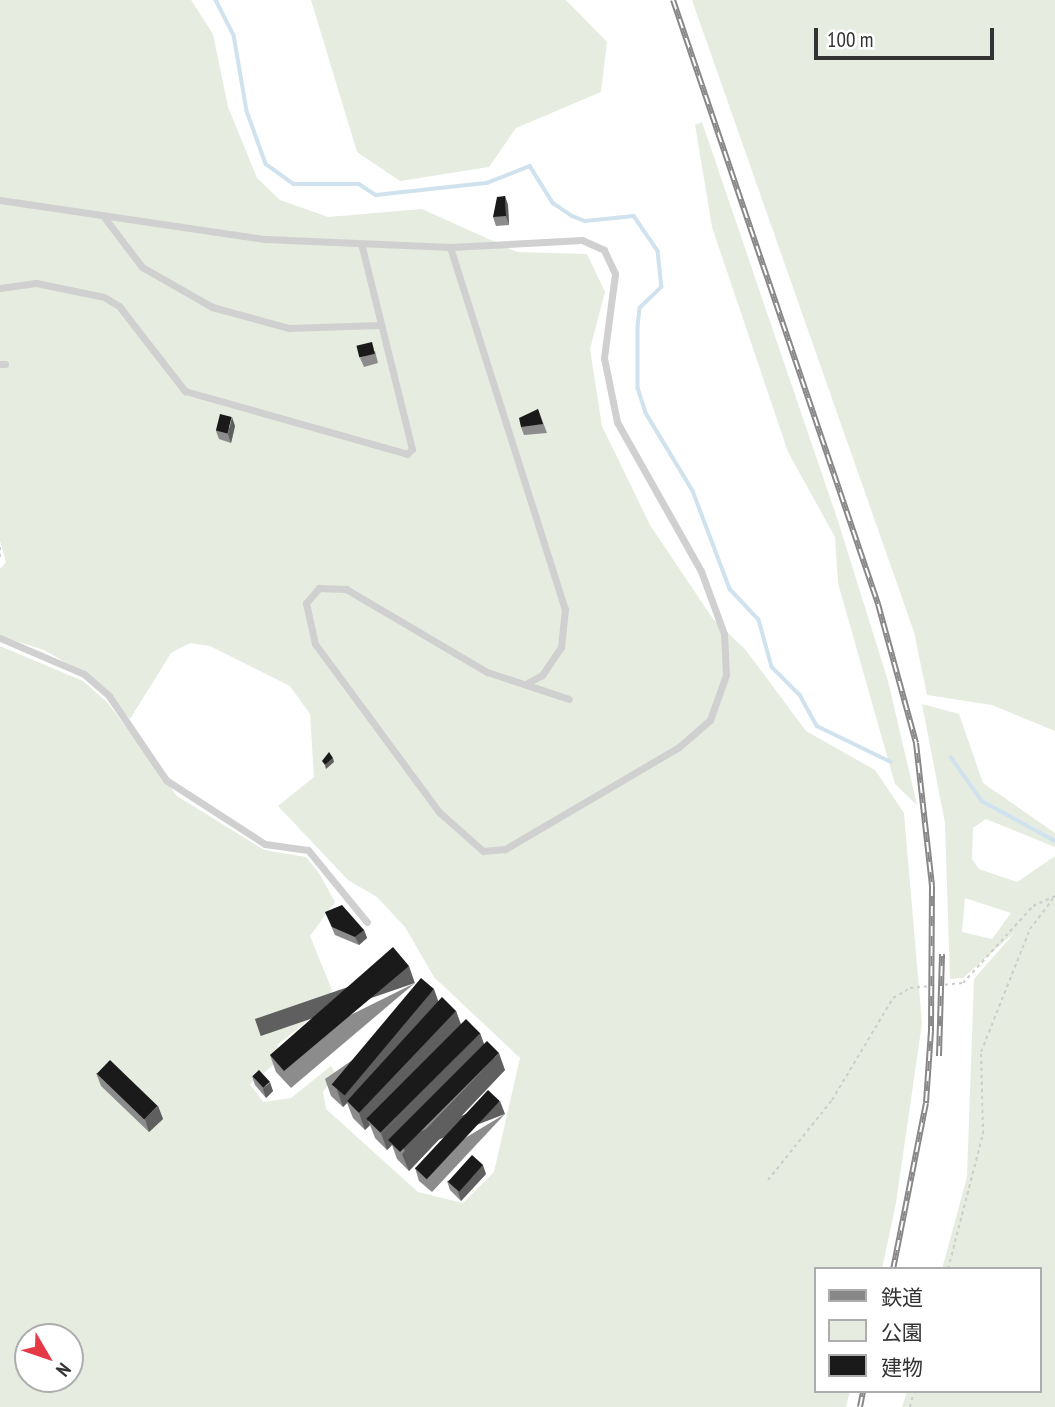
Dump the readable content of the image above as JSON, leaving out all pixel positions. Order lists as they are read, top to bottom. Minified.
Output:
{"legend":["鉄道","公園","建物"],"scale_bar":"100 m","north":"bottom right"}
